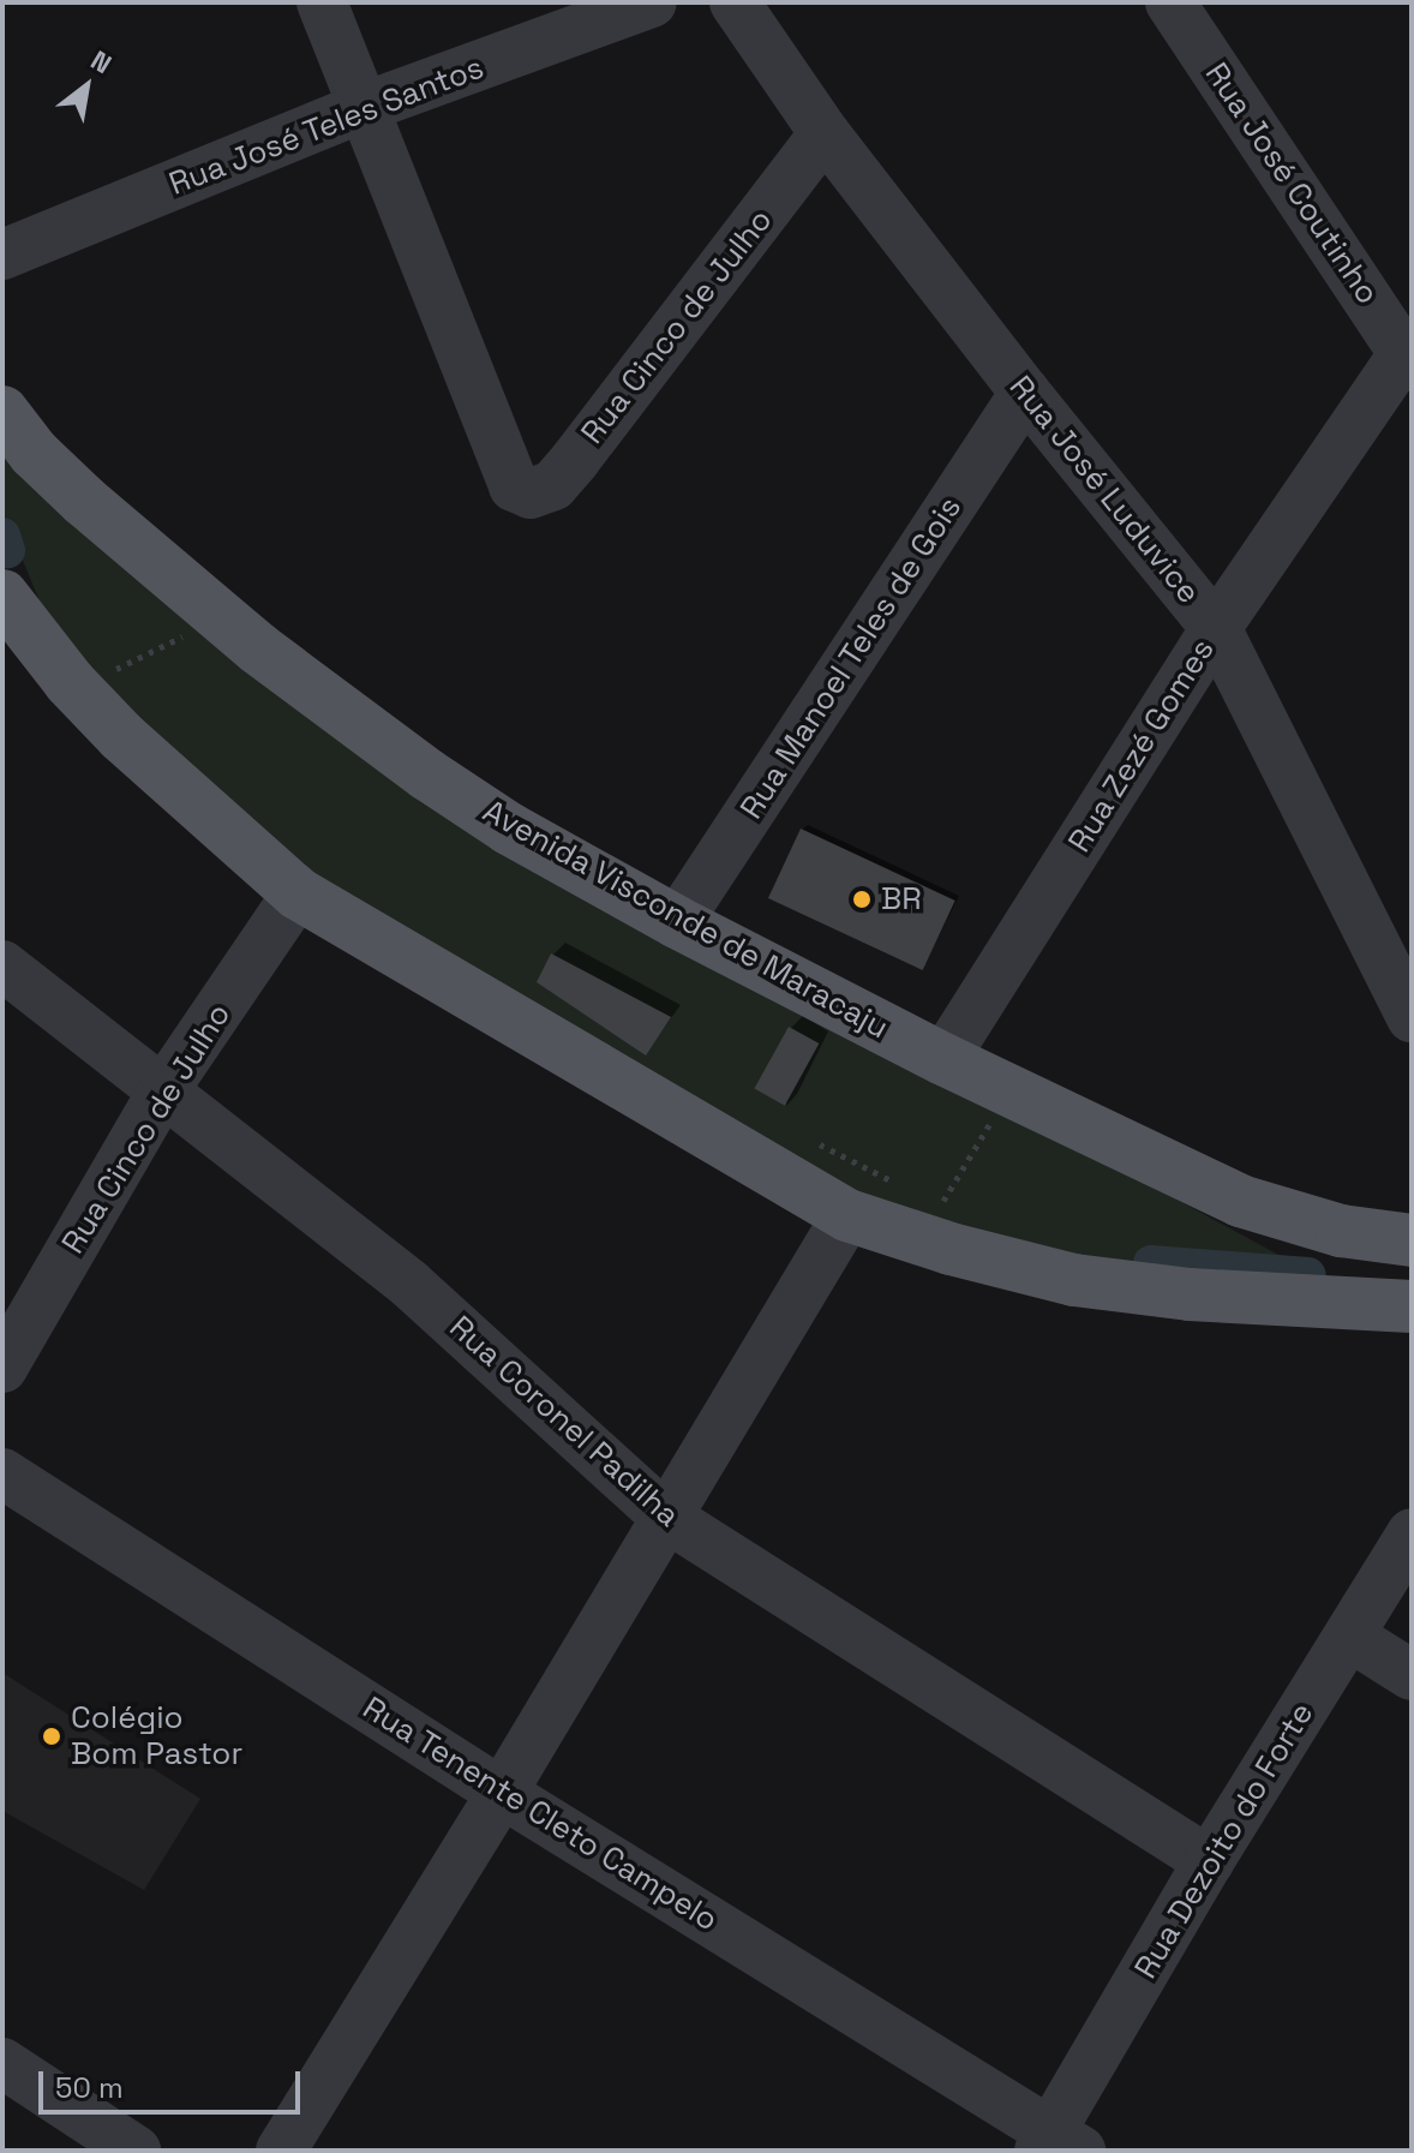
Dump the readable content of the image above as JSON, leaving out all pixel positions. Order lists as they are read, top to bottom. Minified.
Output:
{"streets":{"main road":["Avenida Visconde de Maracaju"],"street":["Rua José Teles Santos","Rua José Coutinho","Rua Cinco de Julho","Rua José Luduvice","Rua Manoel Teles de Gois","Rua Zezé Gomes","Rua Coronel Padilha","Rua Tenente Cleto Campelo","Rua Dezoito do Forte"]},"crossings":[["Rua José Teles Santos","Rua Cinco de Julho"],["Rua José Coutinho","Rua Zezé Gomes"],["Rua Cinco de Julho","Rua José Luduvice"],["Rua Cinco de Julho","Rua Coronel Padilha"],["Rua José Luduvice","Rua Manoel Teles de Gois"],["Rua José Luduvice","Rua Zezé Gomes"],["Rua Manoel Teles de Gois","Avenida Visconde de Maracaju"],["Rua Zezé Gomes","Avenida Visconde de Maracaju"],["Rua Coronel Padilha","Rua Dezoito do Forte"],["Rua Tenente Cleto Campelo","Rua Dezoito do Forte"]],"places":["BR","Colégio Bom Pastor"],"scale_bar":"50 m","north":"top right"}
